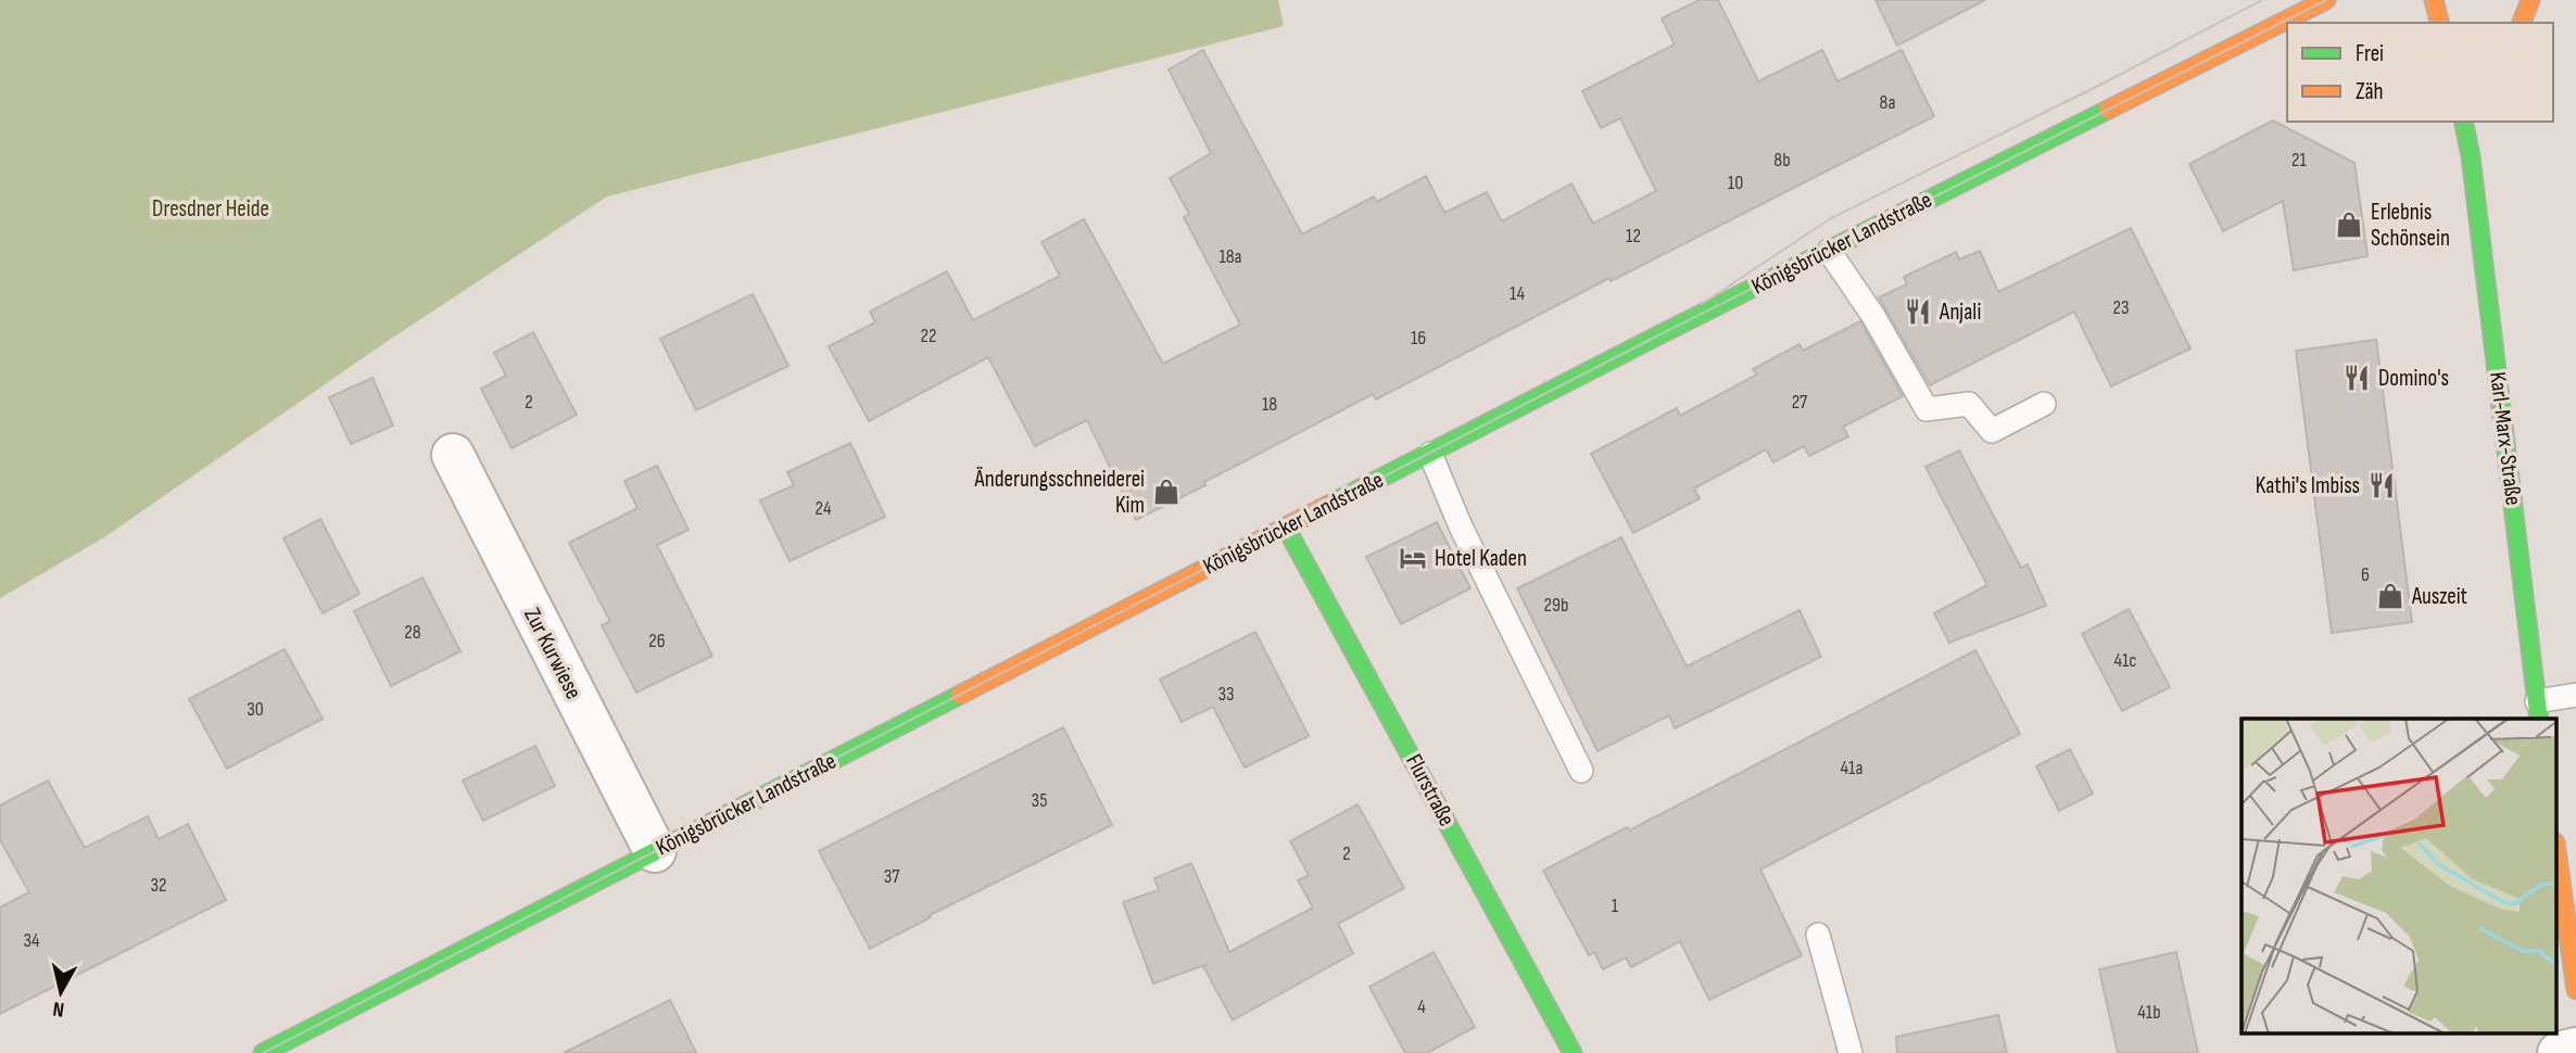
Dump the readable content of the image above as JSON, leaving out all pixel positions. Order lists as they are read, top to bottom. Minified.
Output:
{"streets":{"main road":["Königsbrücker Landstraße","Karl-Marx-Straße","Flurstraße"],"street":["Zur Kurwiese"]},"crossings":[["Königsbrücker Landstraße","Zur Kurwiese"],["Königsbrücker Landstraße","Flurstraße"]],"parks":["Dresdner Heide"],"places":{"shop":["Erlebnis Schönsein","Änderungsschneiderei Kim","Auszeit"],"restaurant":["Anjali","Domino's","Kathi's Imbiss"],"hotel":["Hotel Kaden"]},"house_numbers":["8a","8b","21","10","12","18a","14","23","22","16","2","27","18","24","6","29b","28","26","41c","33","30","41a","35","2","37","32","1","34","4","41b"],"legend":["Frei","Zäh"],"north":"bottom"}
